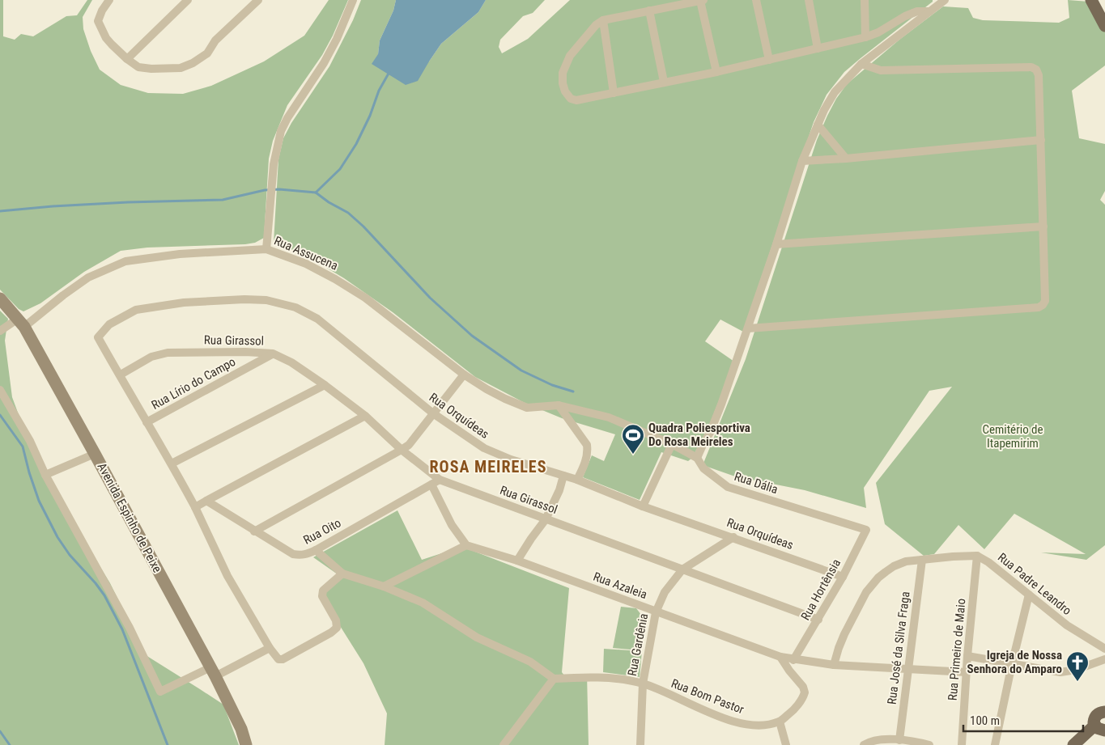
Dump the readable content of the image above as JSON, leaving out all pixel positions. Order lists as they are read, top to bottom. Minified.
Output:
{"streets":{"street":["Rua Assucena","Rua Girassol","Rua Lírio do Campo","Rua Orquídeas","Rua Dália","Avenida Espinho de Peixe","Rua Oito","Rua Padre Leandro","Rua Azaleia","Rua Hortênsia","Rua Gardênia","Rua José da Silva Fraga","Rua Primeiro de Maio","Rua Bom Pastor"]},"crossings":[["Rua Assucena","Rua Dália"],["Rua Assucena","Avenida Espinho de Peixe"],["Rua Girassol","Rua Lírio do Campo"],["Rua Girassol","Rua Orquídeas"],["Rua Girassol","Rua Oito"],["Rua Girassol","Rua Hortênsia"],["Rua Girassol","Rua Gardênia"],["Rua Orquídeas","Rua Hortênsia"],["Rua Orquídeas","Rua Gardênia"],["Rua Dália","Rua Hortênsia"],["Rua Padre Leandro","Rua Primeiro de Maio"],["Rua Azaleia","Rua Hortênsia"],["Rua Azaleia","Rua Gardênia"],["Rua Gardênia","Rua Bom Pastor"]],"districts":["ROSA MEIRELES"],"parks":["Cemitério de Itapemirim"],"places":{"sports":["Quadra Poliesportiva Do Rosa Meireles"],"church":["Igreja de Nossa Senhora do Amparo"]},"scale_bar":"100 m"}
